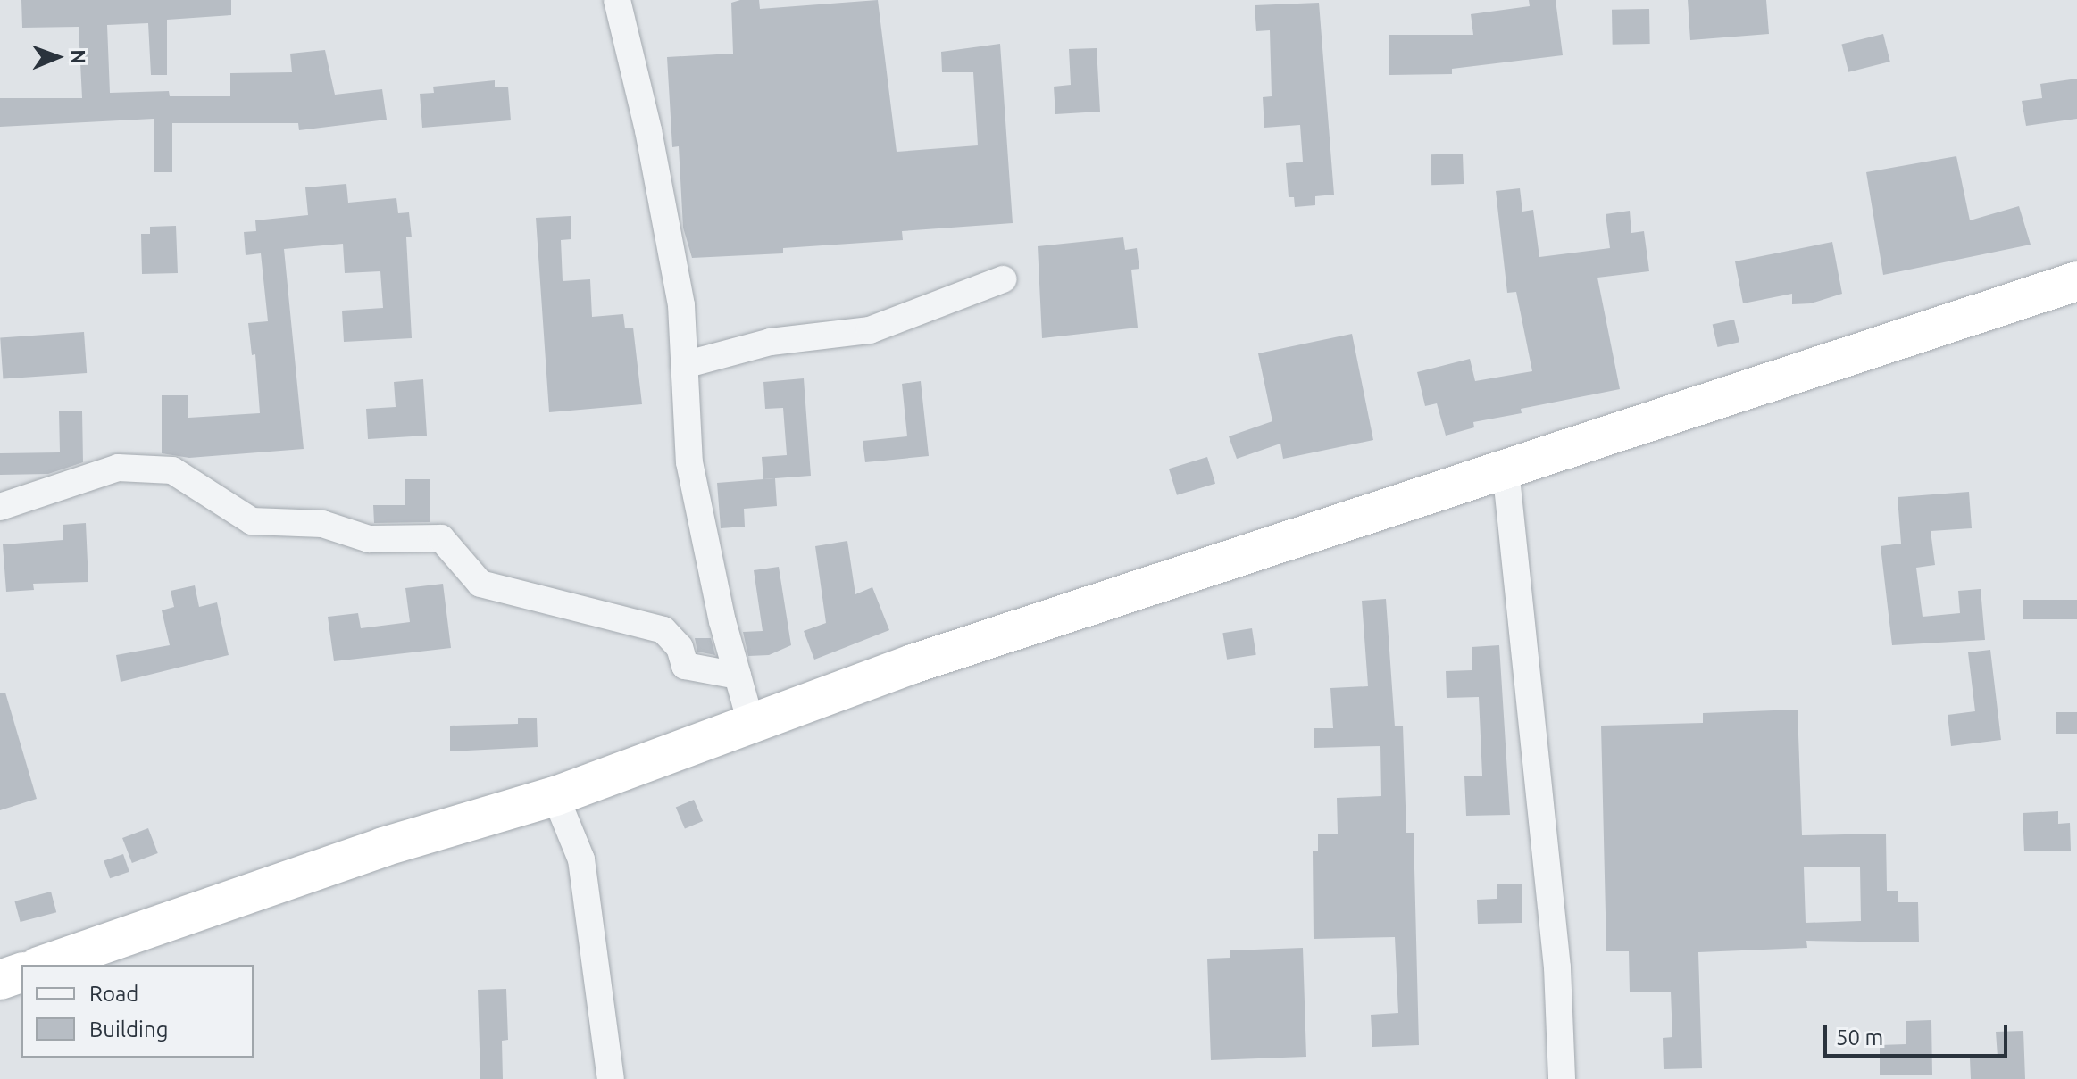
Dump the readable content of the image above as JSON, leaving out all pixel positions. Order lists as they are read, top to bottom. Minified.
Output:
{"legend":["Road","Building"],"scale_bar":"50 m","north":"right"}
